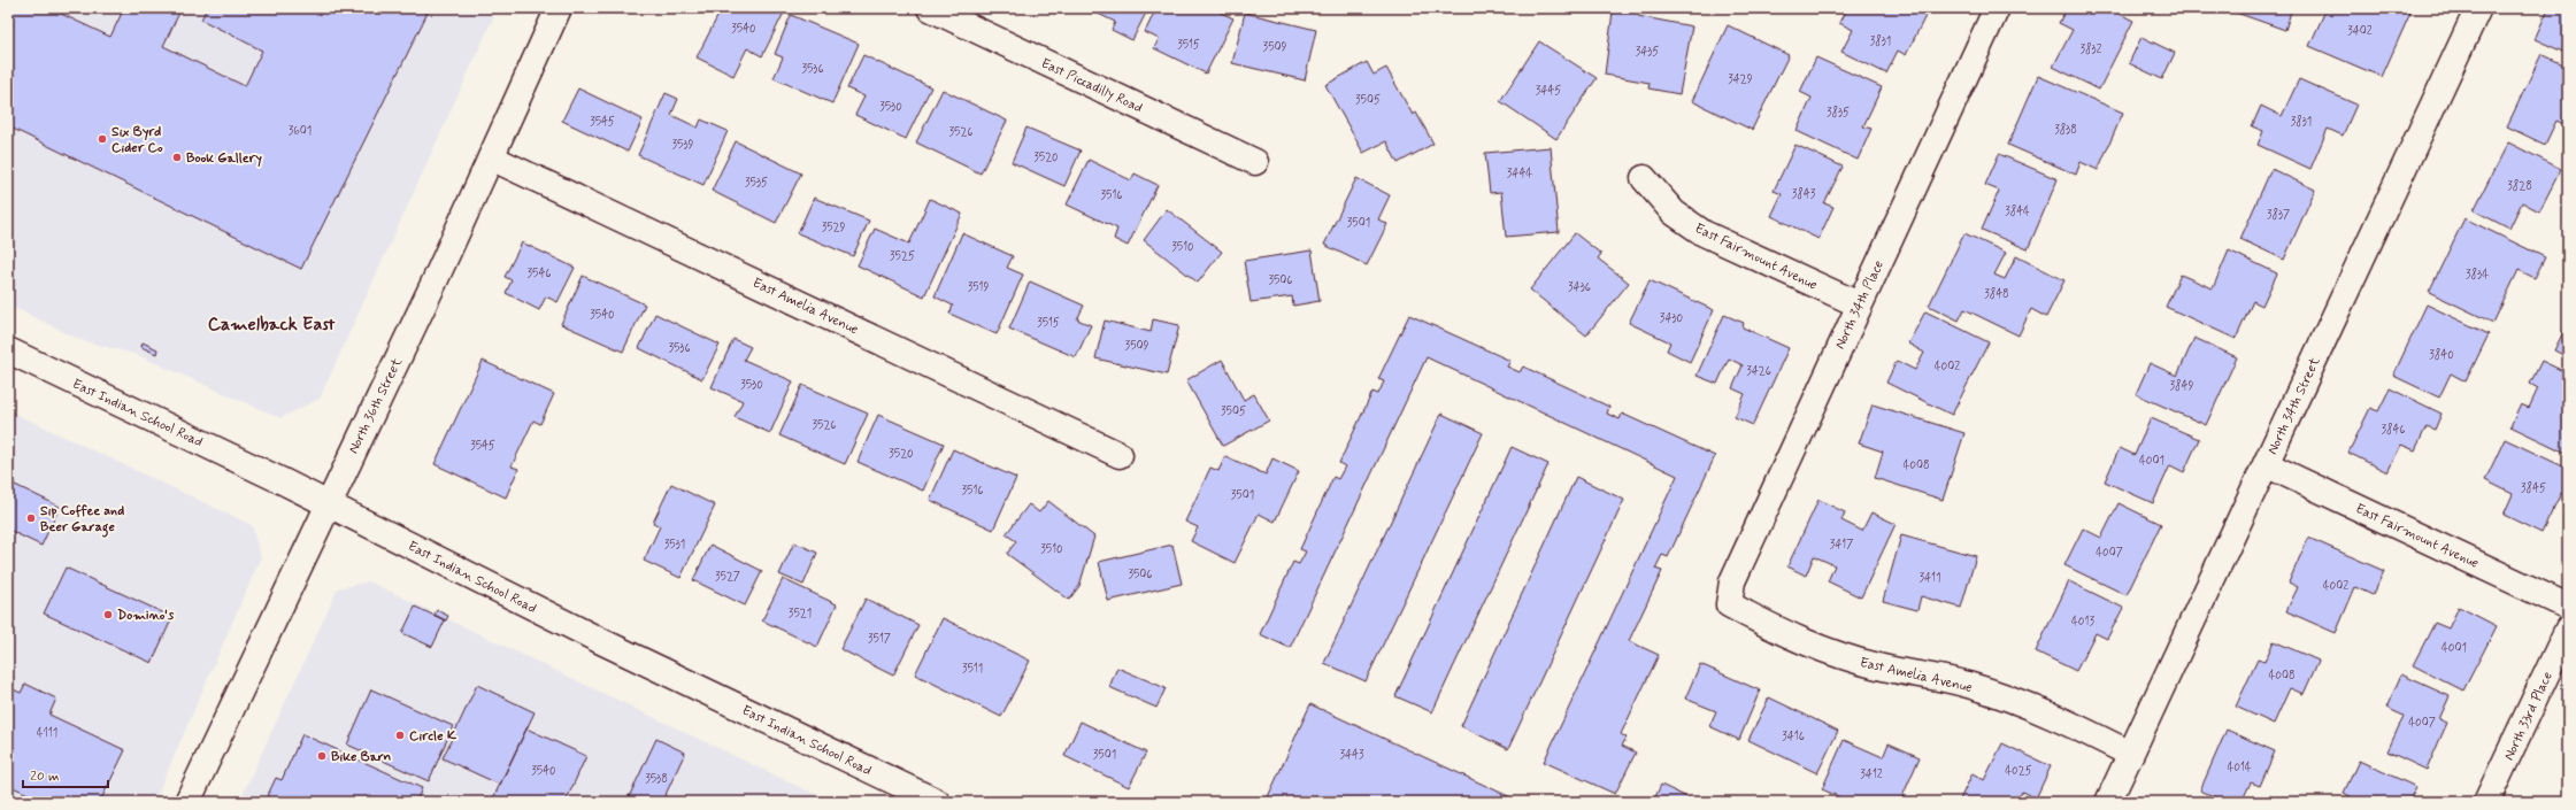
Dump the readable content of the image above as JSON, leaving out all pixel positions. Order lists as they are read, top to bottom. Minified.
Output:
{"streets":{"street":["East Piccadilly Road","East Fairmount Avenue","North 34th Place","East Amelia Avenue","North 36th Street","North 34th Street","East Indian School Road","North 33rd Place"]},"crossings":[["East Fairmount Avenue","North 34th Place"],["East Fairmount Avenue","North 34th Street"],["North 34th Place","East Amelia Avenue"],["East Amelia Avenue","North 36th Street"],["East Amelia Avenue","North 34th Street"],["North 36th Street","East Indian School Road"]],"districts":["Camelback East"],"places":["Six Byrd Cider Co","Book Gallery","Sip Coffee and Beer Garage","Domino's","Circle K","Bike Barn"],"house_numbers":["3540","3402","3831","3515","3509","3832","3435","3536","3429","3445","3505","3530","3835","3545","3831","3838","3601","3526","3539","3520","3444","3535","3828","3843","3516","3844","3837","3501","3529","3510","3525","3546","3834","3506","3519","3436","3848","3540","3430","3515","3509","3536","3840","4002","3426","3530","3849","3505","3526","3846","3545","3520","4001","4008","3845","3516","3501","3531","3417","3510","4007","3506","3527","3411","4002","3521","4013","3517","4001","3511","4008","4007","4111","3416","3501","3443","4014","3540","4025","3412","3538"],"scale_bar":"20 m"}
